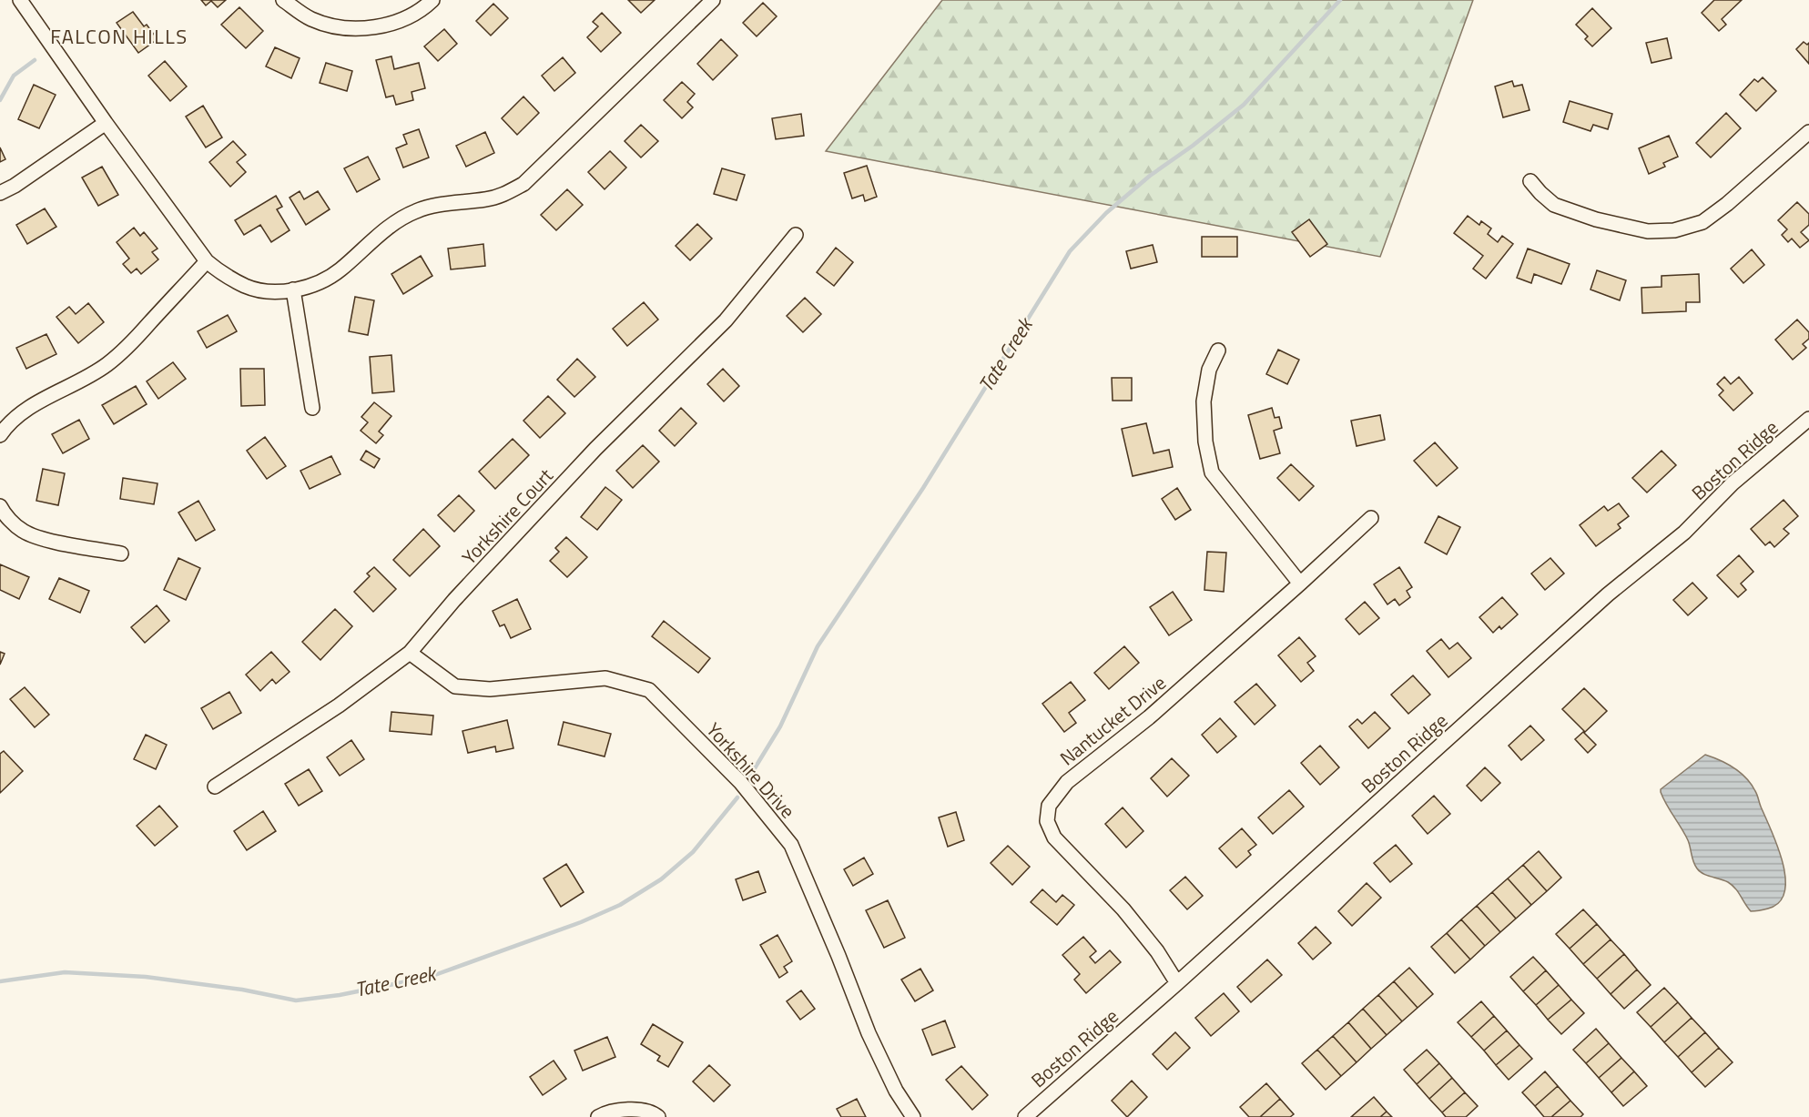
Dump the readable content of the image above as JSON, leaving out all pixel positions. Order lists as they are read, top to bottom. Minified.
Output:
{"streets":{"street":["Boston Ridge","Yorkshire Court","Nantucket Drive","Yorkshire Drive"]},"crossings":[["Boston Ridge","Nantucket Drive"],["Yorkshire Court","Yorkshire Drive"]],"districts":["FALCON HILLS"],"water":["Tate Creek"]}
